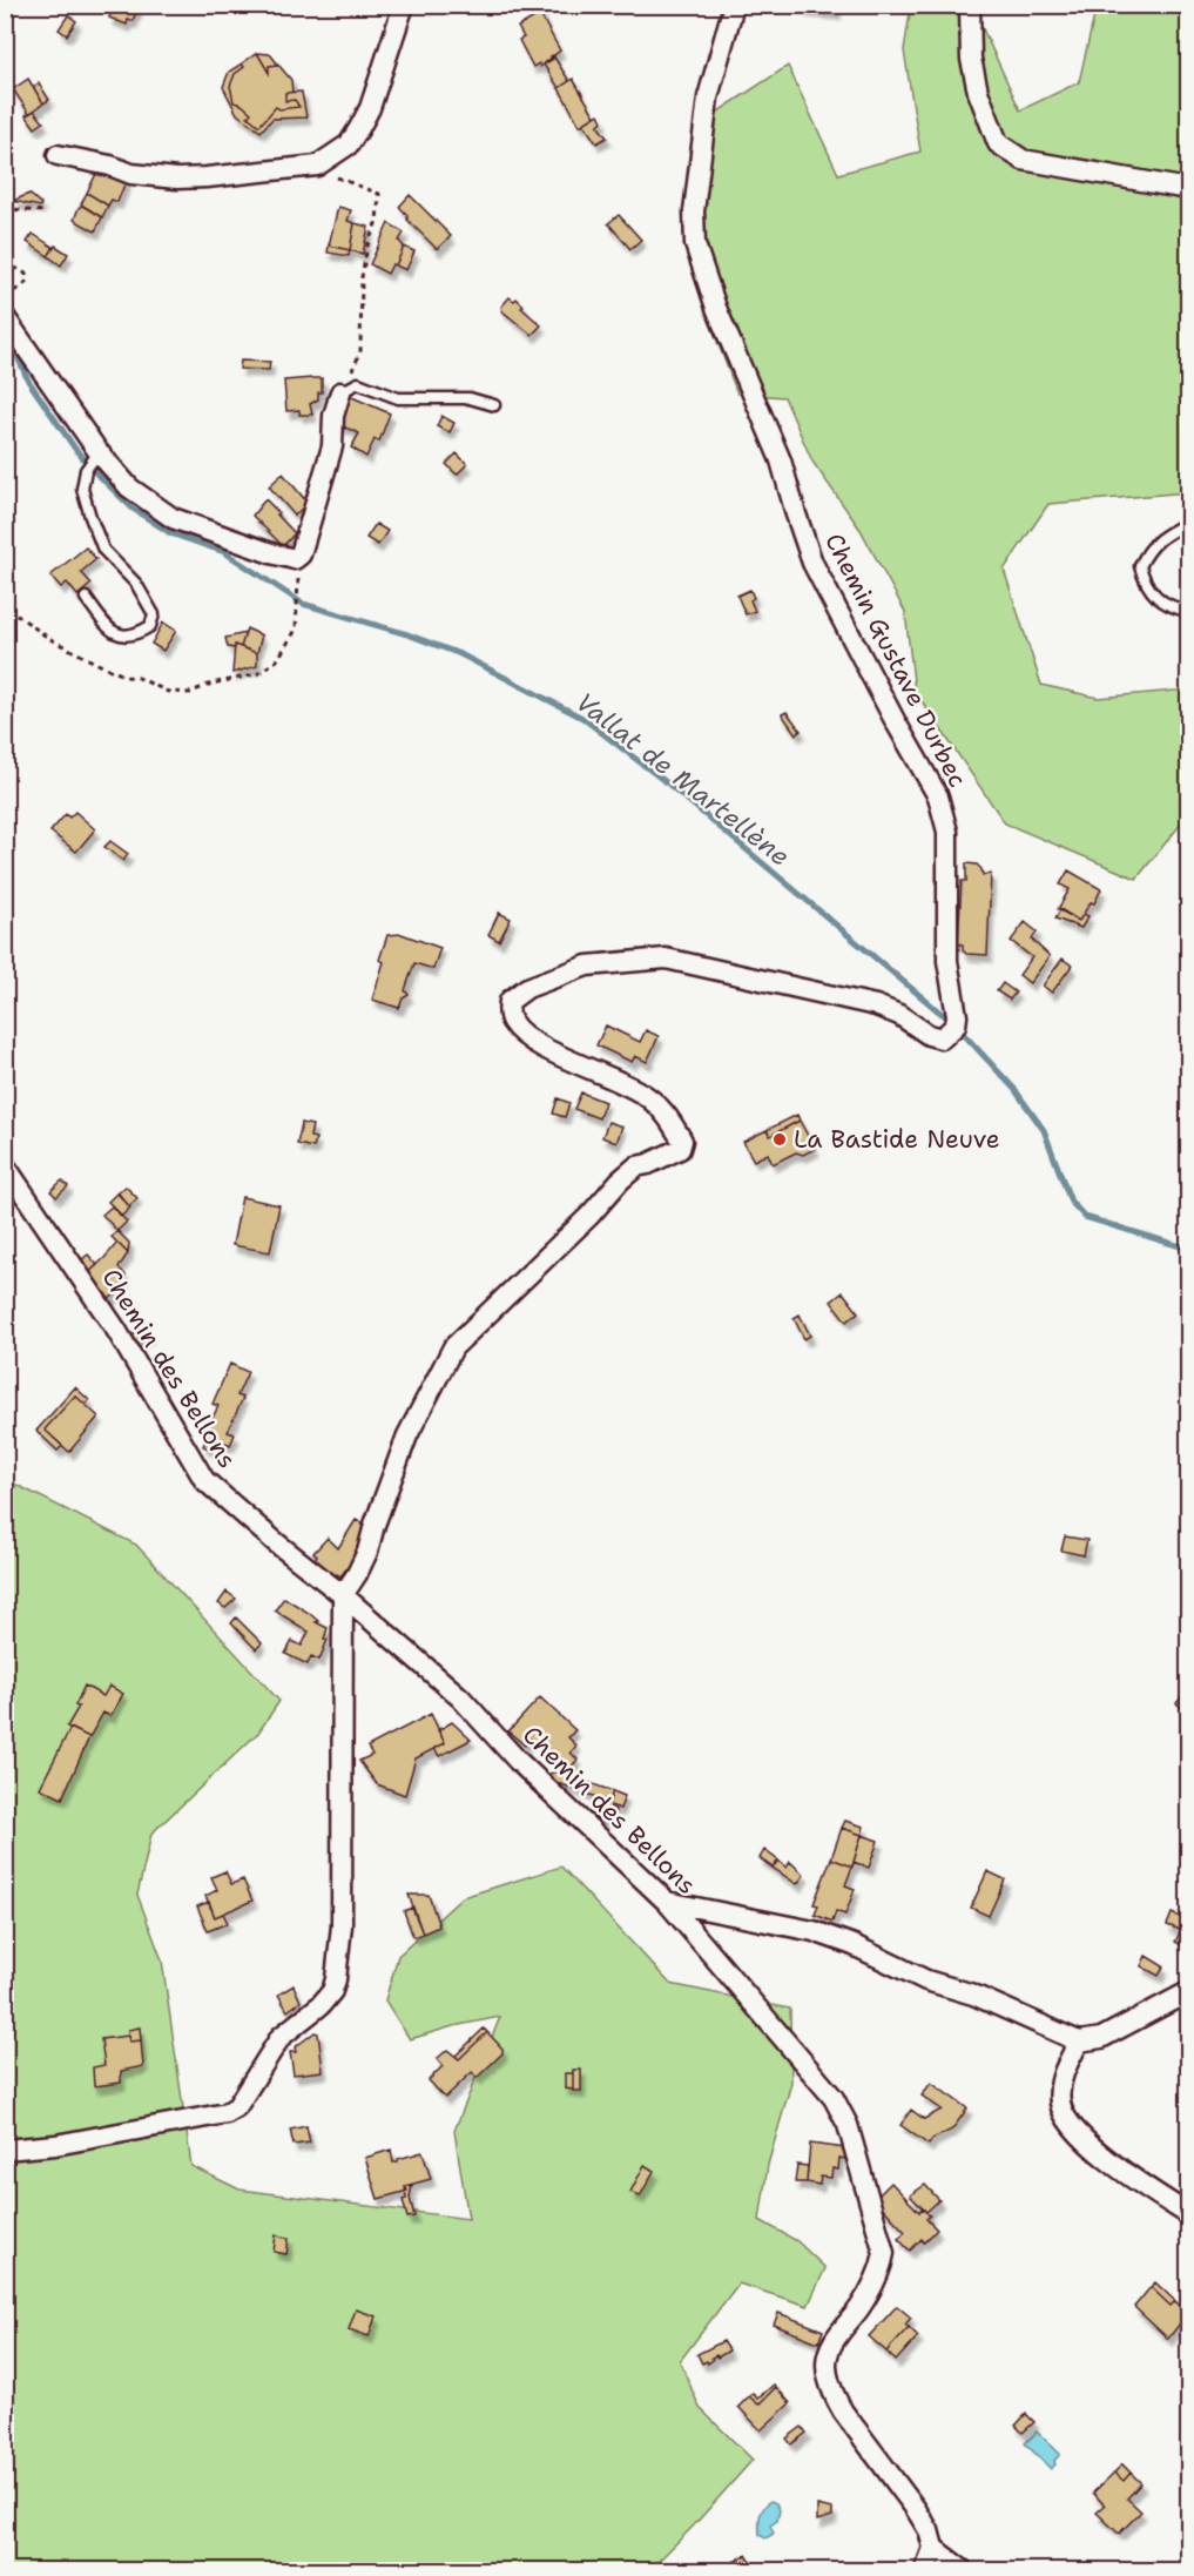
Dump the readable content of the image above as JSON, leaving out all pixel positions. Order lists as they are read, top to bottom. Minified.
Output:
{"streets":{"street":["Chemin Gustave Durbec","Chemin des Bellons"]},"crossings":[["Chemin Gustave Durbec","Chemin des Bellons"]],"water":["Vallat de Martellène"],"places":["La Bastide Neuve"]}
